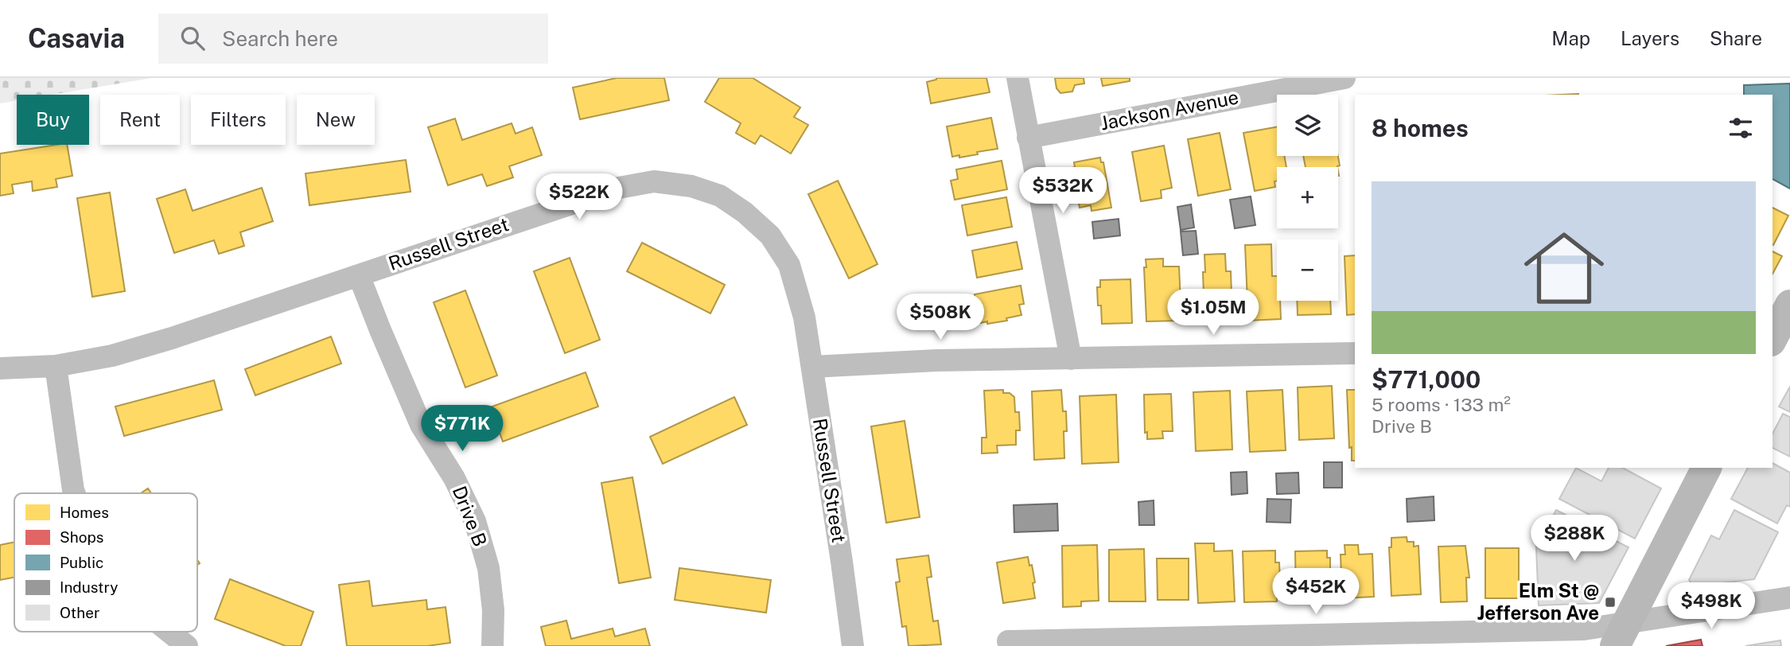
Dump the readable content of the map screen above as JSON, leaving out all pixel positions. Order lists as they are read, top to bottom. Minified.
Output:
{"streets":{"street":["Jackson Avenue","Russell Street","Drive B"]},"crossings":[["Russell Street","Drive B"]],"places":{"transit":["Elm St @ Jefferson Ave"]},"legend":["Homes","Shops","Public","Industry","Other"],"page":{"header":"Casavia","search":"Search here","nav":["Map","Layers","Share"],"map_buttons":["+","−"],"chip":["Buy","Rent","Filters","New"],"heading":"8 homes","list":[{"name":"$771,000","note":"5 rooms · 133 m² · Drive B"}],"price":["$532K","$522K","$1.05M","$508K","$771K","$288K","$452K","$498K"]}}
